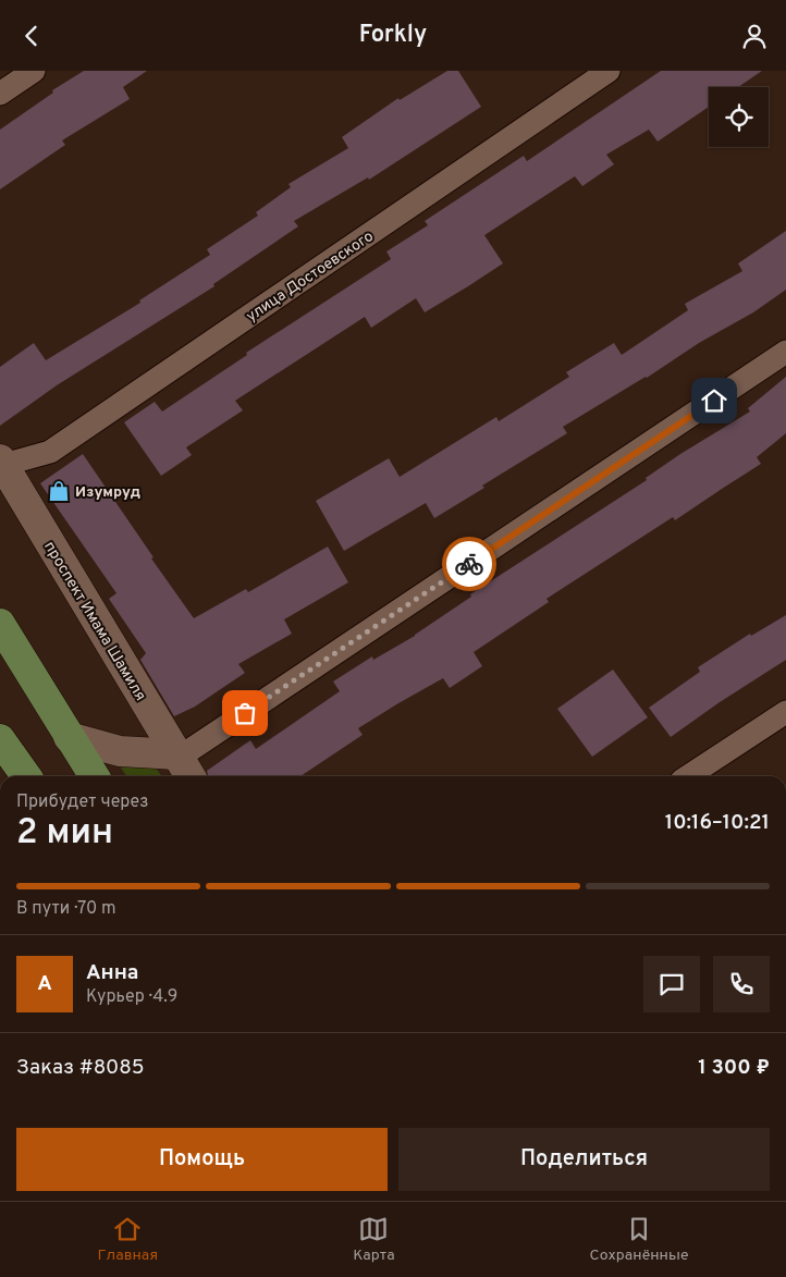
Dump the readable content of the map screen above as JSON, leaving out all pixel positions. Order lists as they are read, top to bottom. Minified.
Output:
{"streets":{"main road":["проспект Имама Шамиля"],"street":["улица Достоевского"]},"crossings":[["улица Достоевского","проспект Имама Шамиля"]],"places":{"shop":["Изумруд"]},"page":{"header":"Forkly","heading":["2 мин","Прибудет через","10:16–10:21"],"panel":["Анна","Курьер · 4.9","Заказ #8085","1 300 ₽"],"bar":"В пути · 70 m","round":"А","buttons":["Помощь","Поделиться"],"tabs":["Главная","Карта","Сохранённые"]}}
